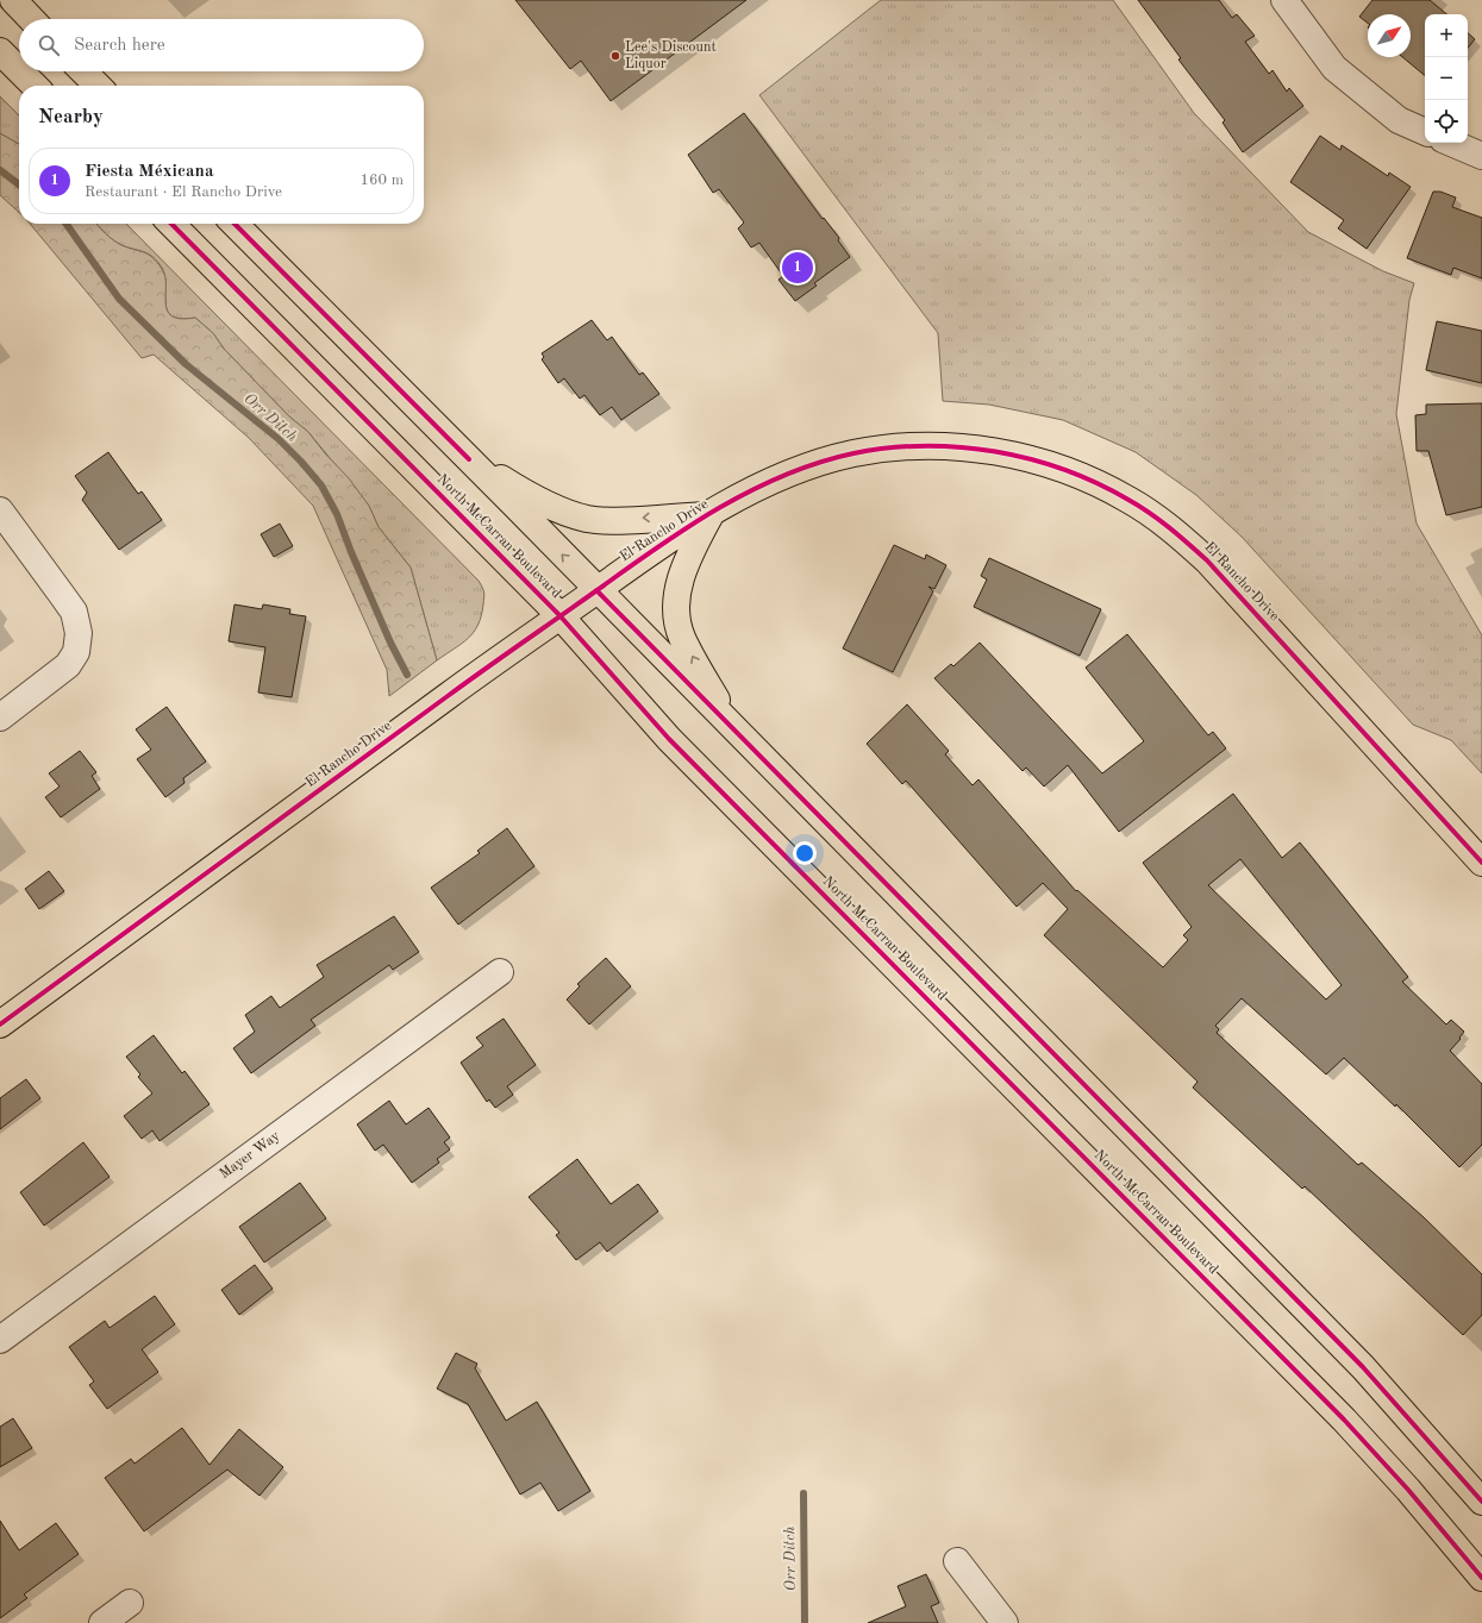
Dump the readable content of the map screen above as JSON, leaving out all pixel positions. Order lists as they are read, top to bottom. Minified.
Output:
{"streets":{"main road":["El Rancho Drive","North McCarran Boulevard"],"street":["Mayer Way"]},"crossings":[["El Rancho Drive","North McCarran Boulevard"]],"water":["Orr Ditch"],"places":["Lee's Discount Liquor"],"north":"top right","page":{"map_buttons":["+","−"],"search":"Search here","heading":"Nearby","list":[{"mark":"1","name":"Fiesta Méxicana","note":"Restaurant · El Rancho Drive","value":"160 m"}],"pins":"1"}}
